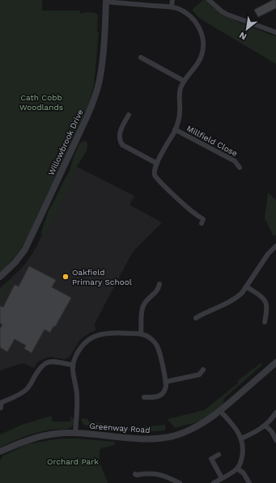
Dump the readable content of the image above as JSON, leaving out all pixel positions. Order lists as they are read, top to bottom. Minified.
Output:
{"streets":{"street":["Millfield Close","Willowbrook Drive","Greenway Road"]},"parks":["Cath Cobb Woodlands","Orchard Park"],"places":["Oakfield Primary School"],"north":"bottom left"}
